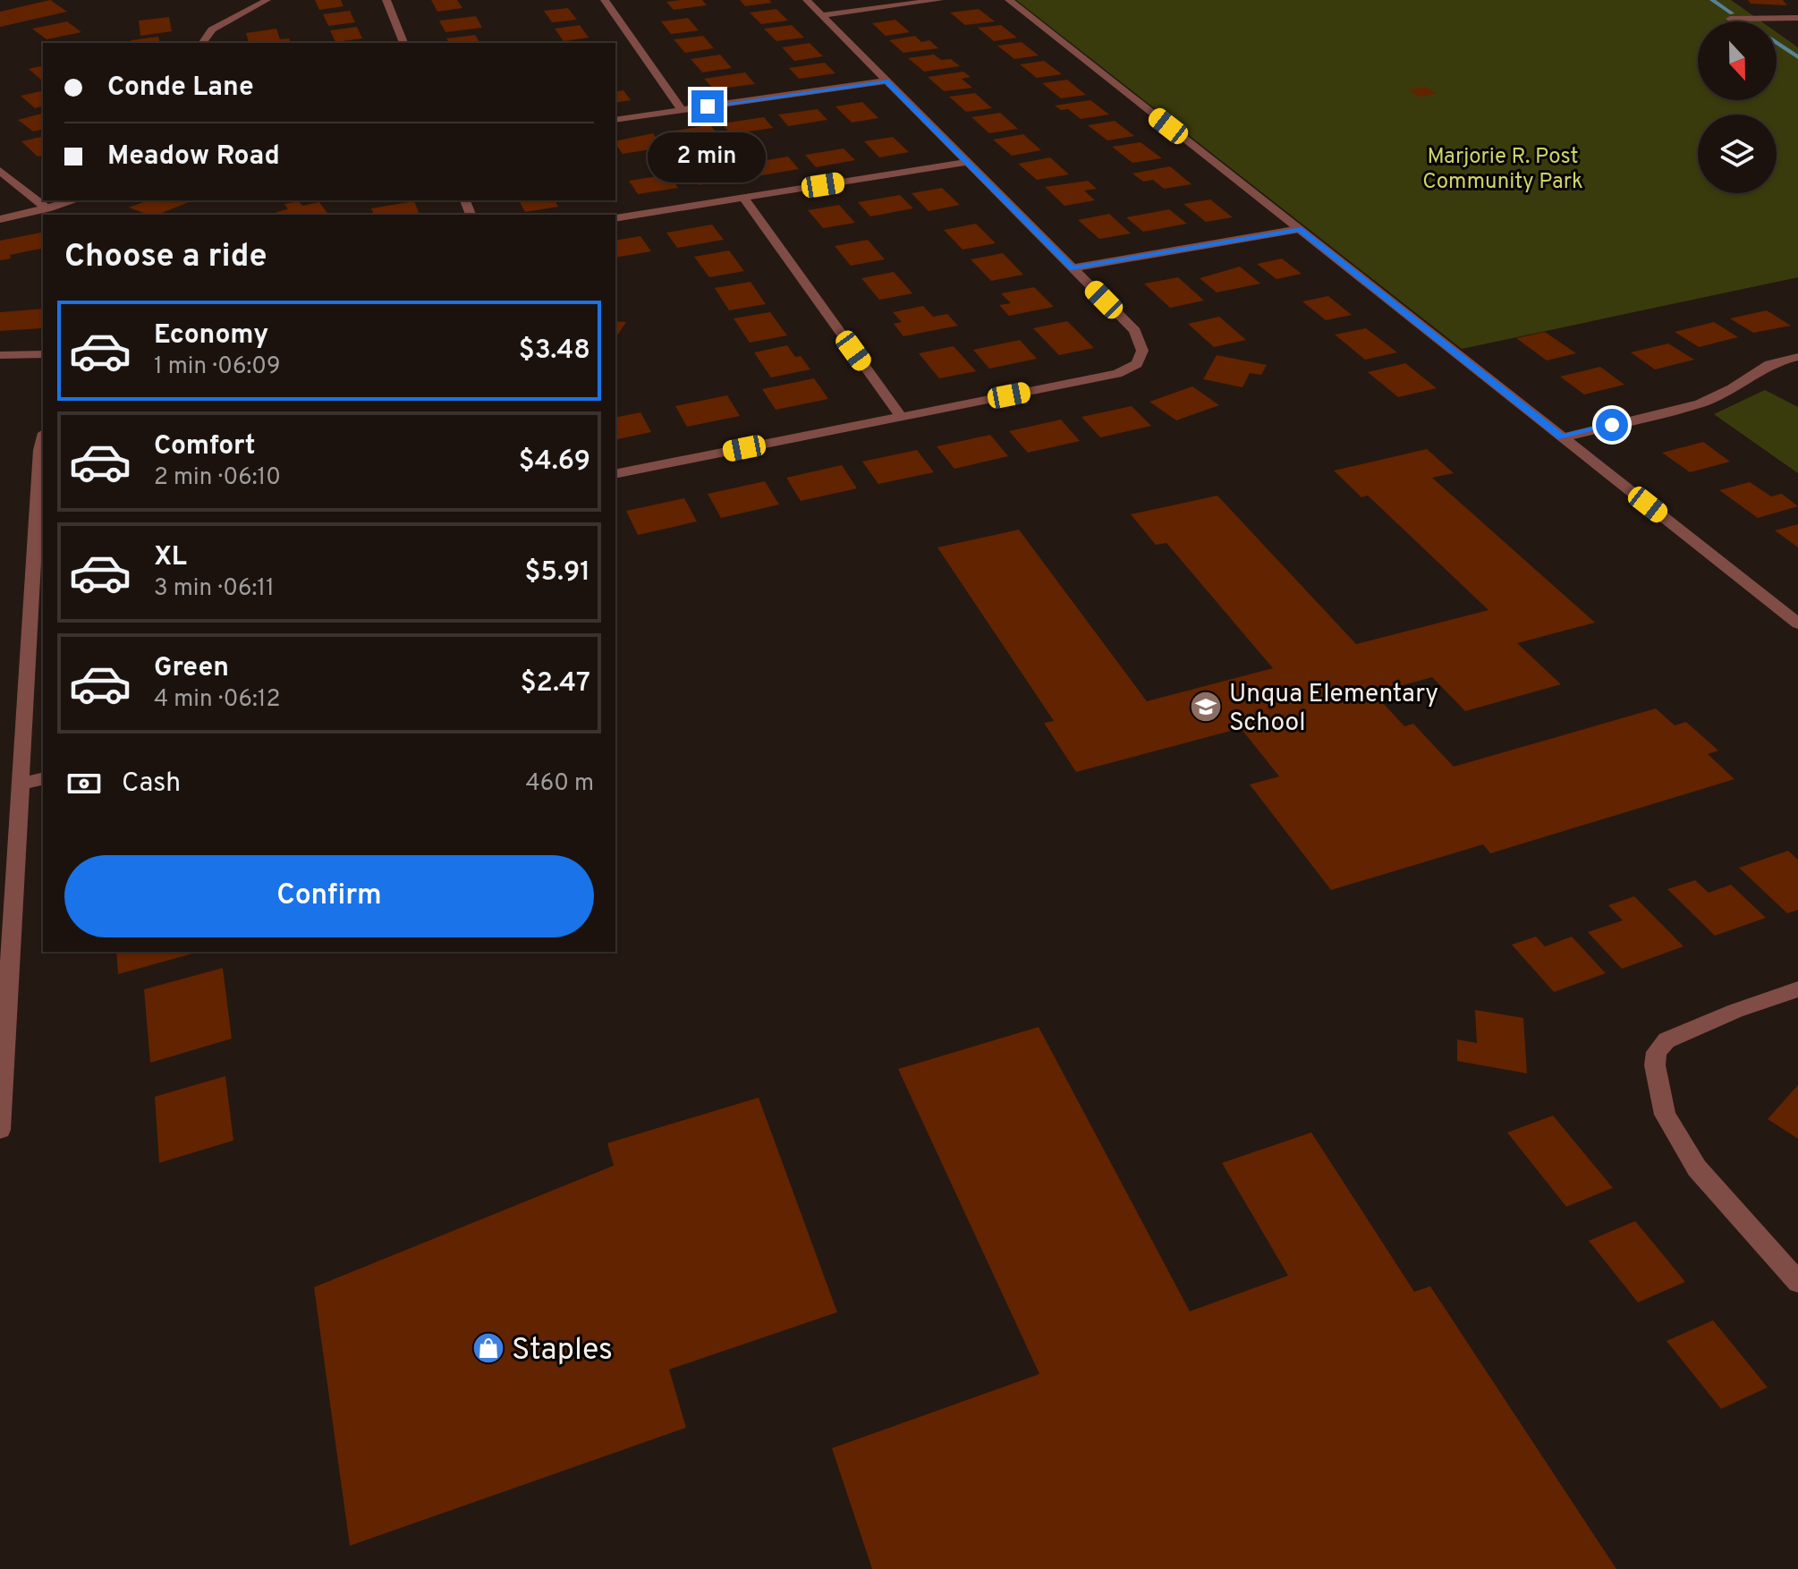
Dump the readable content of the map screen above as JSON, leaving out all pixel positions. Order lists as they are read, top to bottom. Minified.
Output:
{"parks":["Marjorie R. Post Community Park"],"places":{"school or university":["Unqua Elementary School"],"shop":["Staples"]},"north":"bottom","page":{"banner":["Conde Lane","Meadow Road"],"bubble":"2 min","heading":"Choose a ride","list":[{"name":"Economy","note":"1 min · 06:09","value":"$3.48"},{"name":"Comfort","note":"2 min · 06:10","value":"$4.69"},{"name":"XL","note":"3 min · 06:11","value":"$5.91"},{"name":"Green","note":"4 min · 06:12","value":"$2.47"}],"pay":["Cash","460 m"],"buttons":"Confirm"}}
